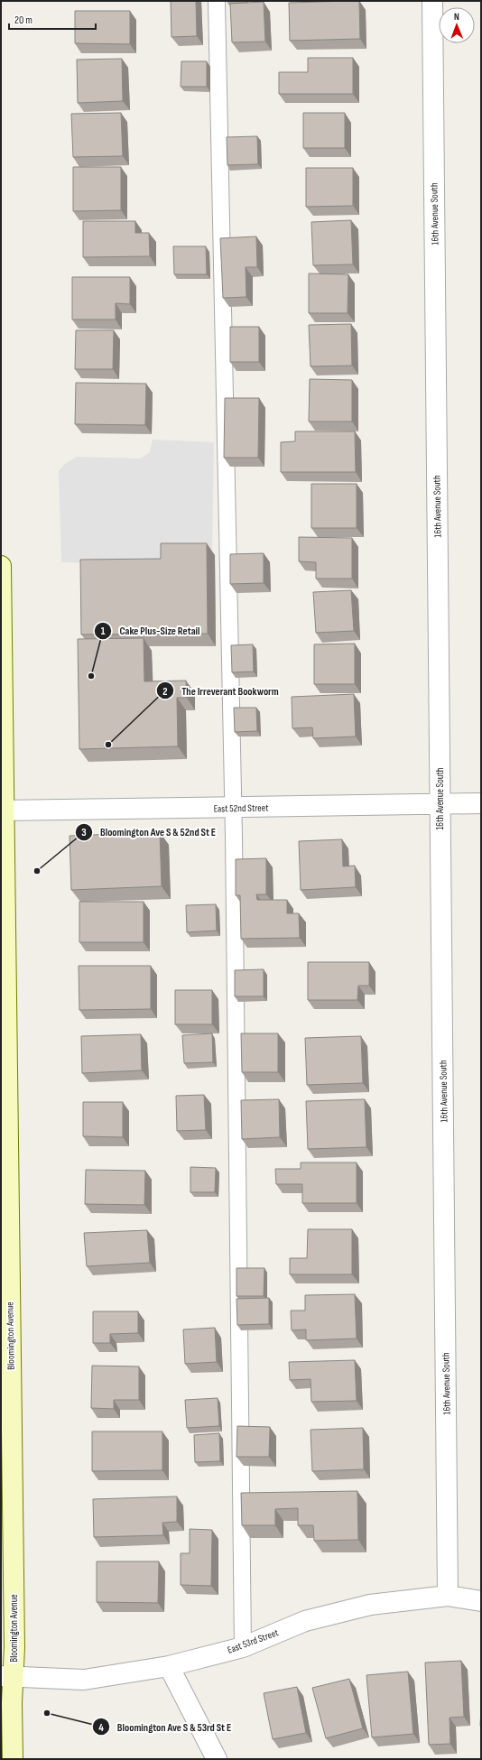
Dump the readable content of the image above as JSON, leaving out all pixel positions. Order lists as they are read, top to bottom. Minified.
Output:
{"streets":{"street":["16th Avenue South","East 52nd Street","Bloomington Avenue","East 53rd Street"]},"crossings":[["16th Avenue South","East 52nd Street"],["16th Avenue South","East 53rd Street"],["East 52nd Street","Bloomington Avenue"],["Bloomington Avenue","East 53rd Street"]],"places":["Cake Plus-Size Retail","The Irreverant Bookworm","Bloomington Ave S & 52nd St E","Bloomington Ave S & 53rd St E"],"scale_bar":"20 m","north":"top"}
